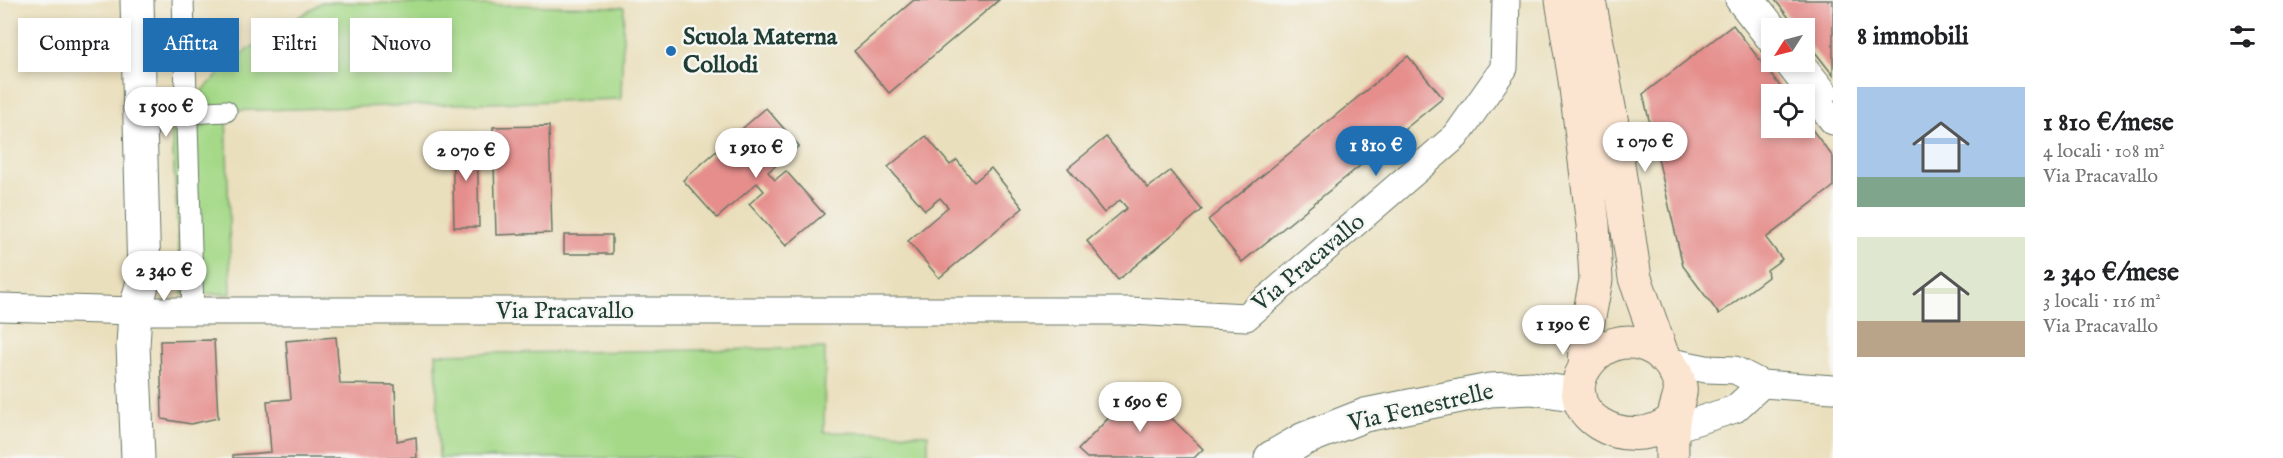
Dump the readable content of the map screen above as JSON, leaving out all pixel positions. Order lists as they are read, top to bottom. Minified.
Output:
{"streets":{"street":["Via Pracavallo","Via Fenestrelle"]},"places":["Scuola Materna Collodi"],"north":"bottom left","page":{"heading":"8 immobili","chip":["Compra","Affitta","Filtri","Nuovo"],"list":[{"name":"1 810 €/mese","note":"4 locali · 108 m² · Via Pracavallo"},{"name":"2 340 €/mese","note":"3 locali · 116 m² · Via Pracavallo"}],"price":["1 500 €","1 070 €","1 810 €","1 910 €","2 070 €","2 340 €","1 190 €","1 690 €"]}}
